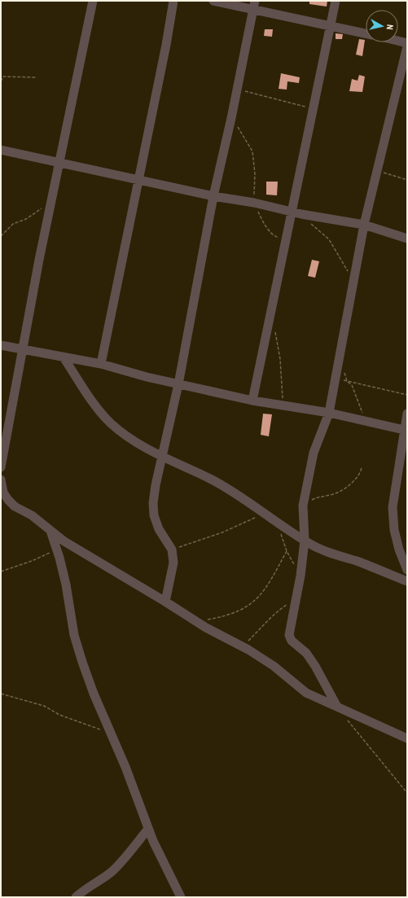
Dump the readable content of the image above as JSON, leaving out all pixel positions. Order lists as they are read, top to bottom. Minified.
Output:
{"north":"right"}
